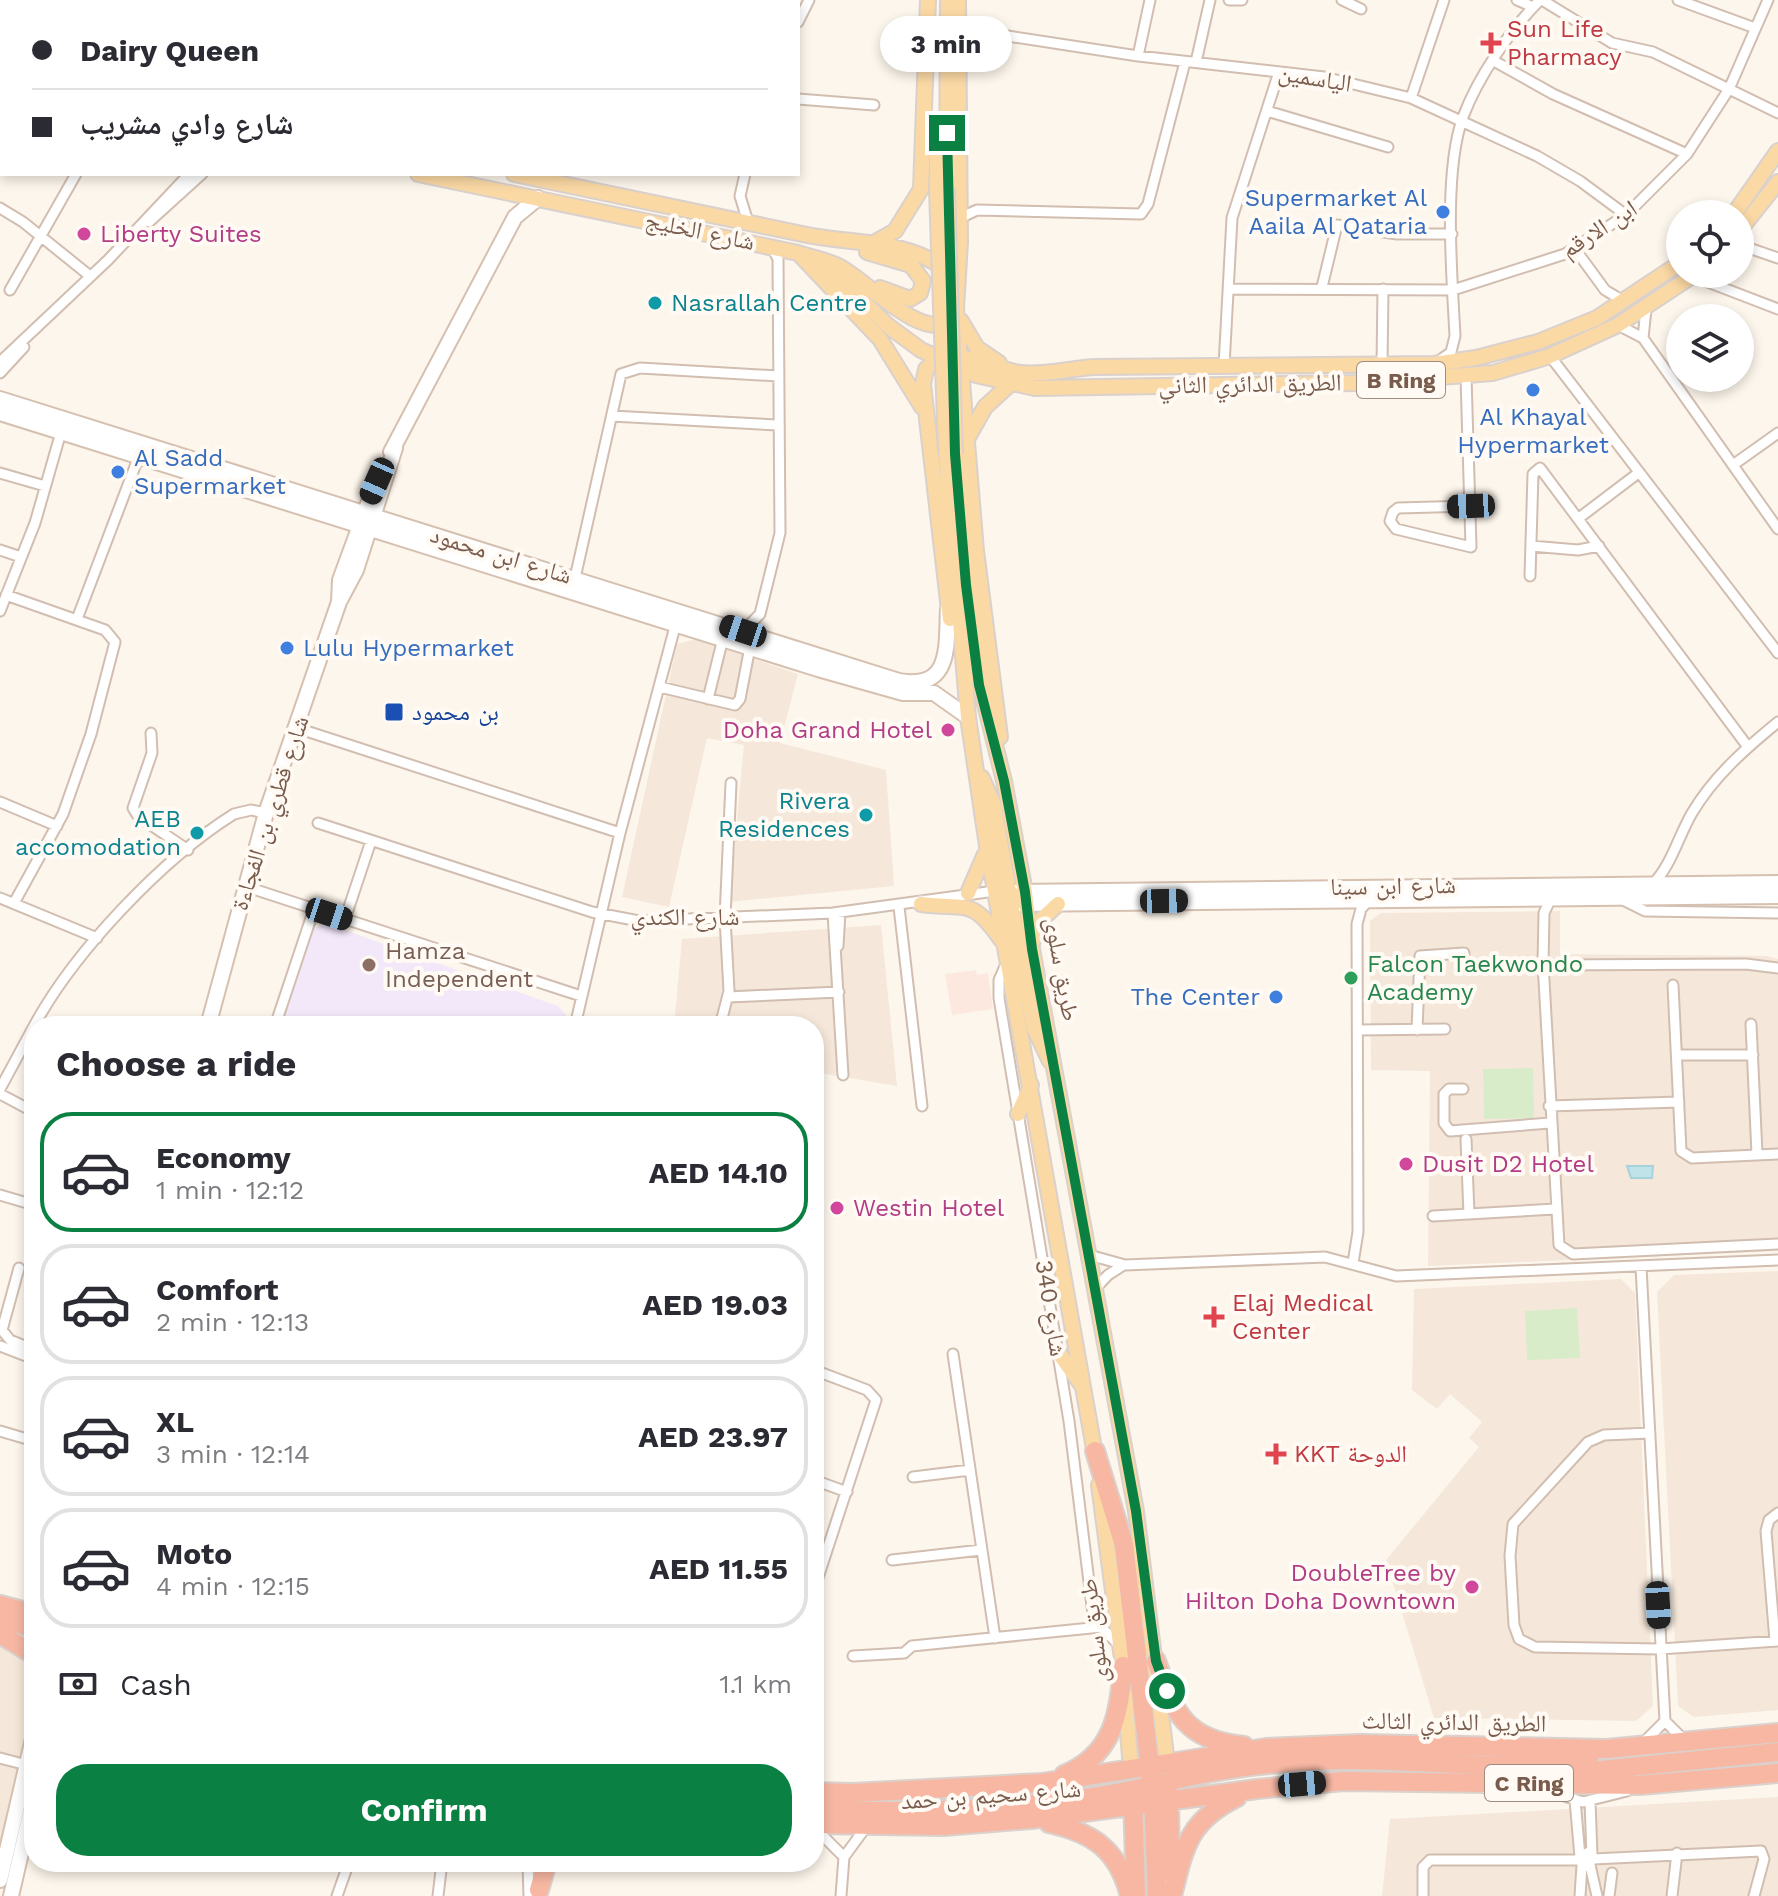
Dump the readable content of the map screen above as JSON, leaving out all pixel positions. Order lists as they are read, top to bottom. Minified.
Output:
{"streets":{"highway":["طريق سلوى","الطريق الدائري الثالث","C Ring","شارع سحيم بن حمد"],"main road":["شارع الخليج","B Ring","الطريق الدائري الثاني"],"street":["الياسمين","ابن الارقم","شارع ابن محمود","شارع قطري بن الفجاءة","شارع ابن سينا","شارع الكندي","شارع 340"]},"crossings":[["الياسمين","ابن الارقم"],["شارع الخليج","الطريق الدائري الثاني"],["شارع الخليج","شارع قطري بن الفجاءة"],["شارع ابن محمود","شارع قطري بن الفجاءة"],["شارع ابن سينا","شارع الكندي"],["شارع ابن سينا","طريق سلوى"],["شارع الكندي","طريق سلوى"],["طريق سلوى","شارع 340"],["طريق سلوى","الطريق الدائري الثالث"],["طريق سلوى","C Ring"],["طريق سلوى","شارع سحيم بن حمد"],["الطريق الدائري الثالث","C Ring"],["الطريق الدائري الثالث","شارع سحيم بن حمد"],["C Ring","شارع سحيم بن حمد"]],"places":{"health":["Sun Life Pharmacy","Elaj Medical Center","KKT الدوحة"],"other":["Supermarket Al Aaila Al Qataria","Liberty Suites","Nasrallah Centre","Al Khayal Hypermarket","Al Sadd Supermarket","Lulu Hypermarket","Doha Grand Hotel","Rivera Residences","AEB accomodation","Hamza Independent","Falcon Taekwondo Academy","The Center","Dusit D2 Hotel","Westin Hotel","DoubleTree by Hilton Doha Downtown"],"transit":["بن محمود"]},"page":{"banner":["Dairy Queen","شارع وادي مشريب"],"bubble":"3 min","heading":"Choose a ride","list":[{"name":"Economy","note":"1 min · 12:12","value":"AED 14.10"},{"name":"Comfort","note":"2 min · 12:13","value":"AED 19.03"},{"name":"XL","note":"3 min · 12:14","value":"AED 23.97"},{"name":"Moto","note":"4 min · 12:15","value":"AED 11.55"}],"pay":["Cash","1.1 km"],"buttons":"Confirm"}}
